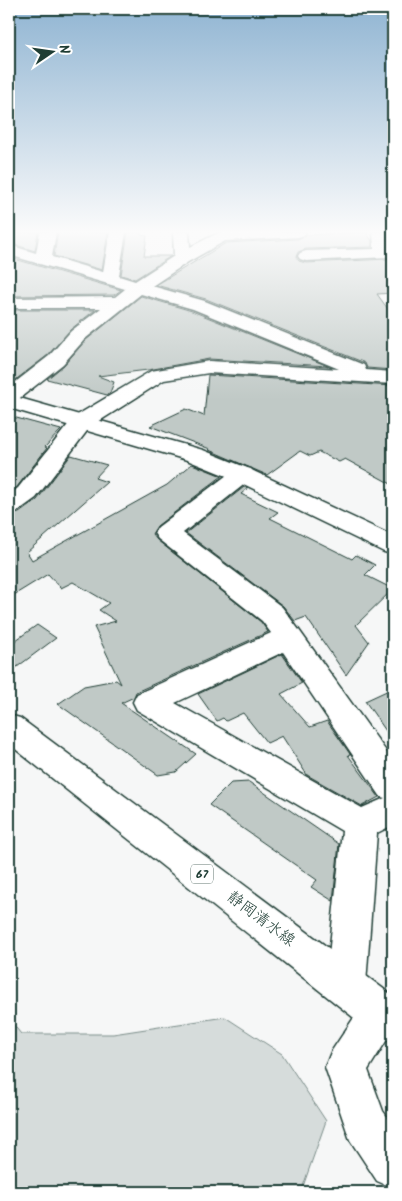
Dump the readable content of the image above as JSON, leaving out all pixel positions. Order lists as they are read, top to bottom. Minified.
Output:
{"streets":{"street":["67","静岡清水線"]},"north":"right"}
